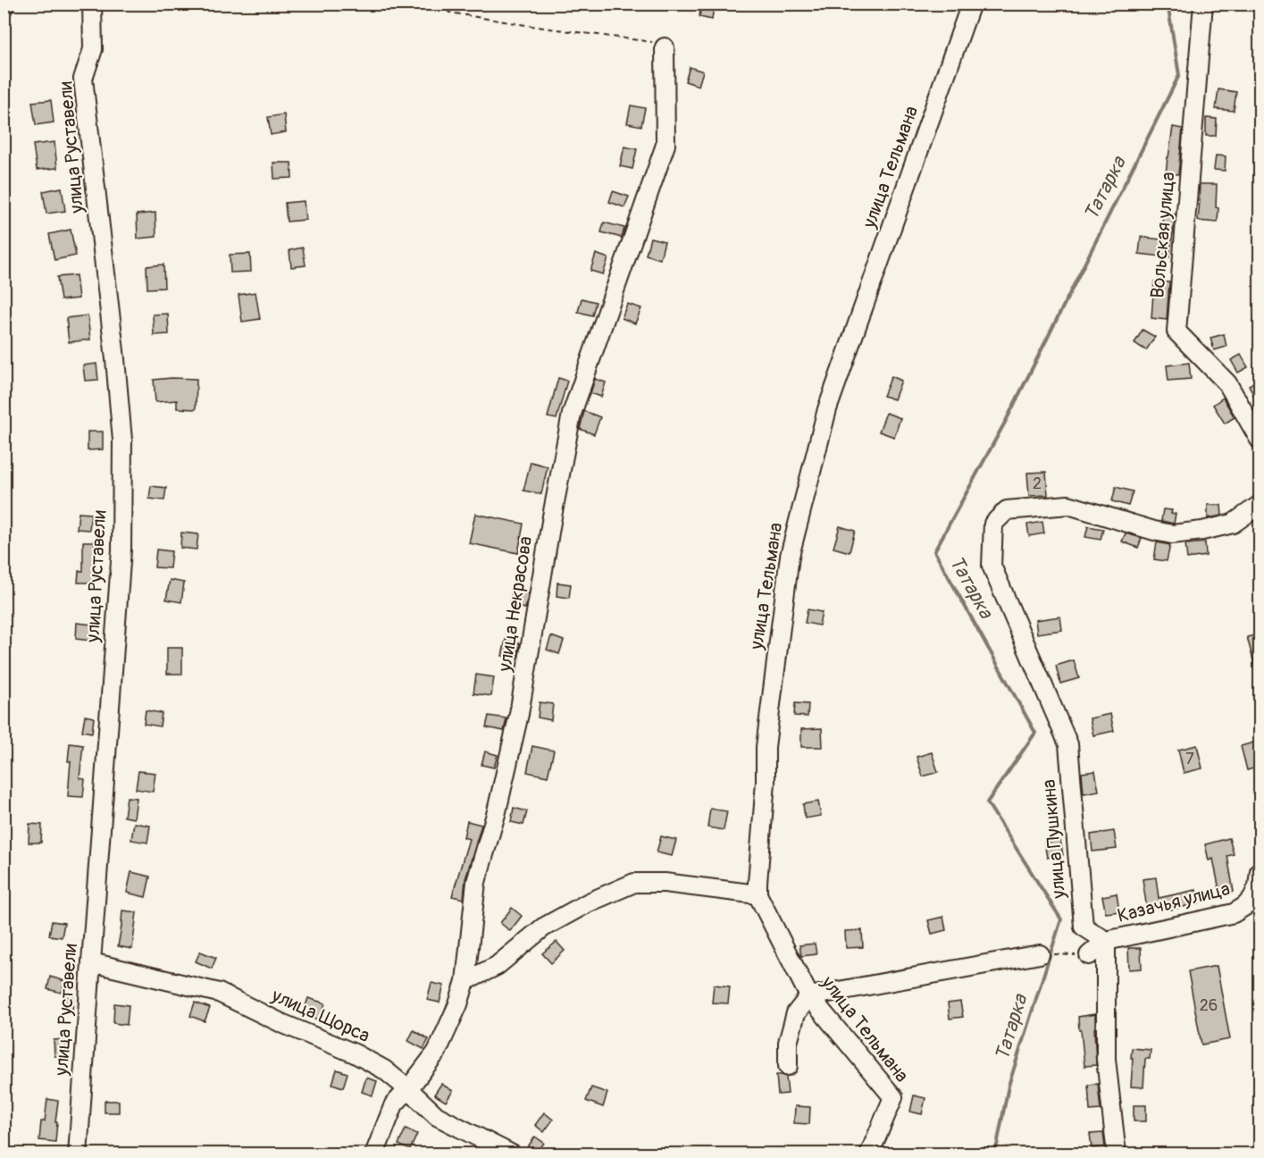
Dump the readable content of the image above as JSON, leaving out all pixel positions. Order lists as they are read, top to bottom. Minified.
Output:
{"streets":{"street":["улица Руставели","улица Тельмана","Вольская улица","улица Некрасова","улица Пушкина","Казачья улица","улица Щорса"]},"crossings":[["улица Руставели","улица Щорса"],["улица Некрасова","улица Щорса"],["улица Пушкина","Казачья улица"]],"water":["Татарка"],"house_numbers":["2","7","26"]}
